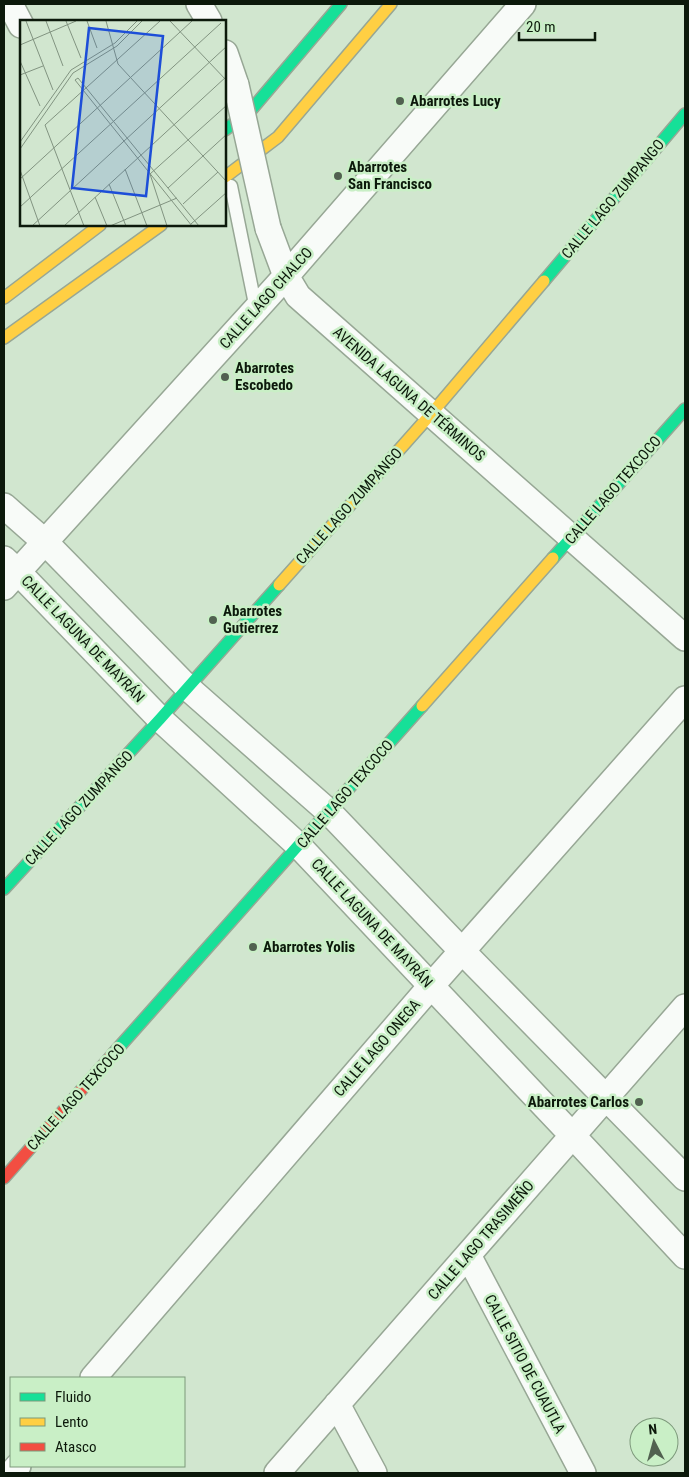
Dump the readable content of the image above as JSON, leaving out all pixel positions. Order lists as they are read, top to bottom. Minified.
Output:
{"streets":{"street":["CALLE LAGO ZUMPANGO","CALLE LAGO CHALCO","AVENIDA LAGUNA DE TÉRMINOS","CALLE LAGO TEXCOCO","CALLE LAGUNA DE MAYRÁN","CALLE LAGO ONEGA","CALLE LAGO TRASIMEÑO","CALLE SITIO DE CUAUTLA"]},"crossings":[["CALLE LAGO ZUMPANGO","AVENIDA LAGUNA DE TÉRMINOS"],["CALLE LAGO ZUMPANGO","CALLE LAGUNA DE MAYRÁN"],["CALLE LAGO CHALCO","AVENIDA LAGUNA DE TÉRMINOS"],["CALLE LAGO CHALCO","CALLE LAGUNA DE MAYRÁN"],["AVENIDA LAGUNA DE TÉRMINOS","CALLE LAGO TEXCOCO"],["CALLE LAGO TEXCOCO","CALLE LAGUNA DE MAYRÁN"],["CALLE LAGUNA DE MAYRÁN","CALLE LAGO ONEGA"],["CALLE LAGUNA DE MAYRÁN","CALLE LAGO TRASIMEÑO"],["CALLE LAGO TRASIMEÑO","CALLE SITIO DE CUAUTLA"]],"places":["Abarrotes Lucy","Abarrotes San Francisco","Abarrotes Escobedo","Abarrotes Gutierrez","Abarrotes Yolis","Abarrotes Carlos"],"legend":["Fluido","Lento","Atasco"],"scale_bar":"20 m","north":"top"}
